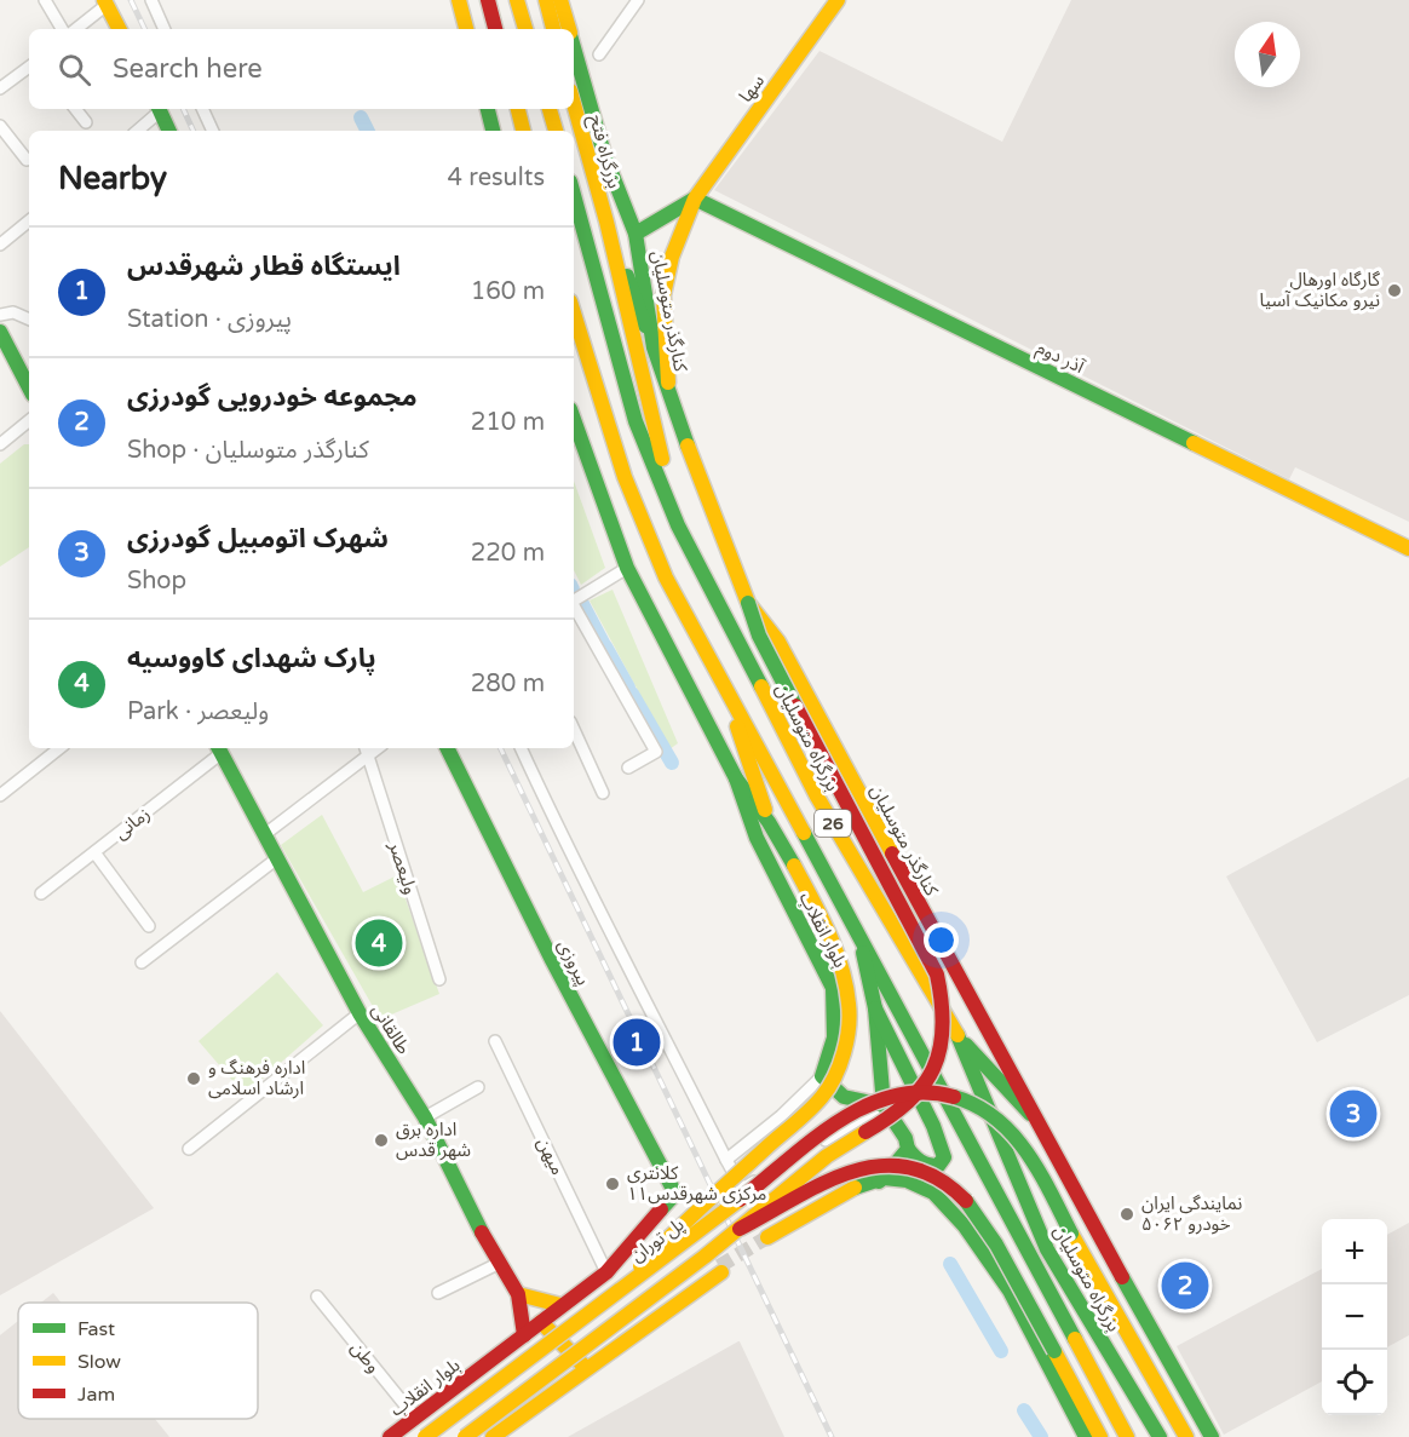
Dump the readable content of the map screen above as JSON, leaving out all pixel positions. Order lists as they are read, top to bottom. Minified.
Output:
{"streets":{"main road":["سها","بزرگراه فتح","کنارگذر متوسلیان","آذر دوم","بزرگراه متوسلیان","26","بلوار انقلاب","پیروزی","طالقانی","پل توران"],"street":["زمانی","ولیعصر","میهن","وطن"]},"crossings":[["سها","کنارگذر متوسلیان"],["سها","آذر دوم"],["زمانی","طالقانی"],["بلوار انقلاب","پیروزی"],["بلوار انقلاب","طالقانی"],["بلوار انقلاب","میهن"],["بلوار انقلاب","وطن"]],"places":["گارگاه اورهال نیرو مکانیک آسیا","اداره فرهنگ و ارشاد اسلامی","اداره برق شهر قدس","کلانتری ۱۱مرکزی شهرقدس","نمایندگی ایران خودرو ۵۰۶۲"],"legend":["Fast","Slow","Jam"],"north":"top","page":{"search":"Search here","heading":["Nearby","4 results"],"list":[{"mark":"1","name":"ایستگاه قطار شهرقدس","note":"Station · پیروزی","value":"160 m"},{"mark":"2","name":"مجموعه خودرویی گودرزی","note":"Shop · کنارگذر متوسلیان","value":"210 m"},{"mark":"3","name":"شهرک اتومبیل گودرزی","note":"Shop","value":"220 m"},{"mark":"4","name":"پارک شهدای کاووسیه","note":"Park · ولیعصر","value":"280 m"}],"pins":["4","1","3","2"],"map_buttons":["+","−"]}}
